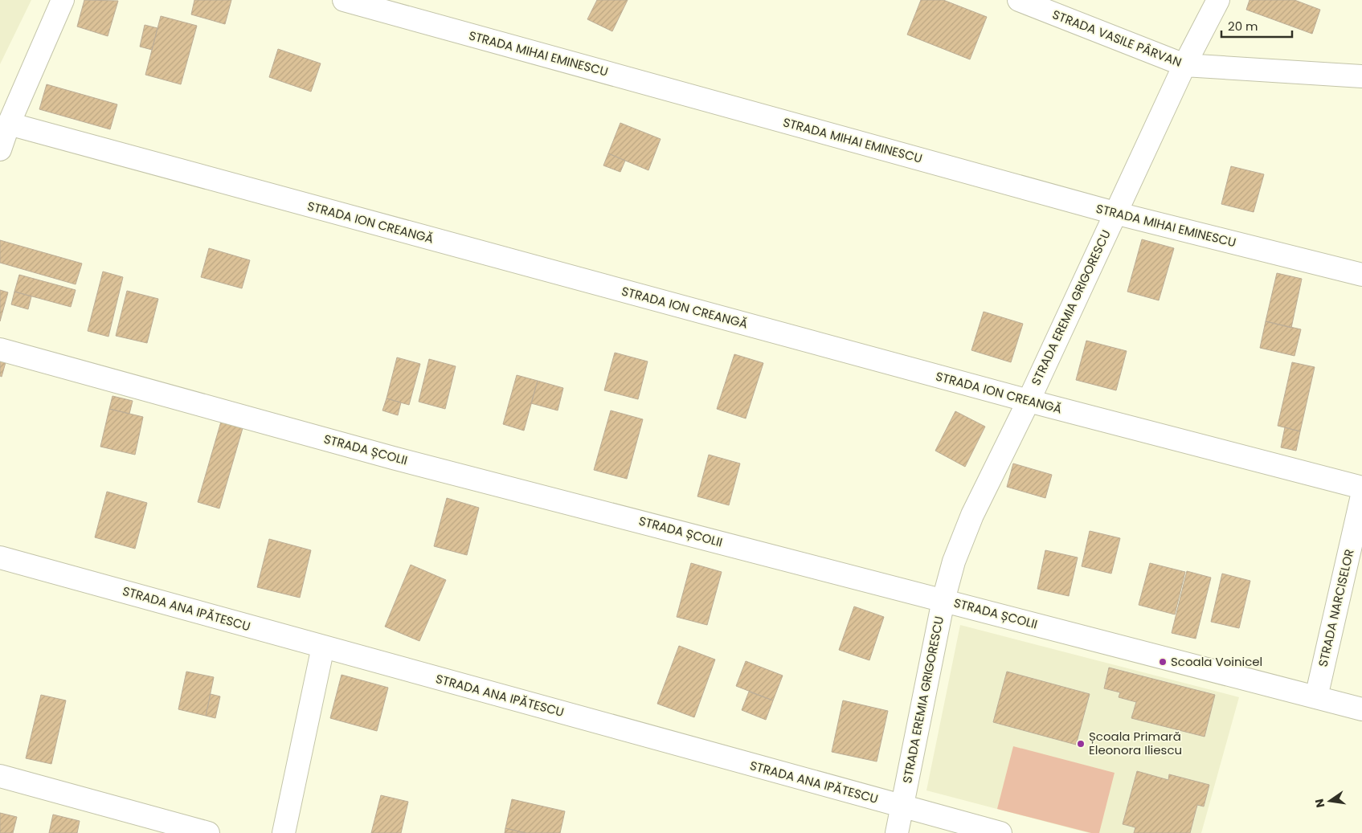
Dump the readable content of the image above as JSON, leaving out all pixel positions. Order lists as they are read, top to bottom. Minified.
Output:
{"streets":{"street":["STRADA VASILE PÂRVAN","STRADA MIHAI EMINESCU","STRADA ION CREANGĂ","STRADA EREMIA GRIGORESCU","STRADA ȘCOLII","STRADA NARCISELOR","STRADA ANA IPĂTESCU"]},"crossings":[["STRADA VASILE PÂRVAN","STRADA EREMIA GRIGORESCU"],["STRADA MIHAI EMINESCU","STRADA EREMIA GRIGORESCU"],["STRADA ION CREANGĂ","STRADA EREMIA GRIGORESCU"],["STRADA EREMIA GRIGORESCU","STRADA ȘCOLII"],["STRADA EREMIA GRIGORESCU","STRADA ANA IPĂTESCU"],["STRADA ȘCOLII","STRADA NARCISELOR"]],"places":["Scoala Voinicel","Școala Primară Eleonora Iliescu"],"scale_bar":"20 m","north":"left"}
